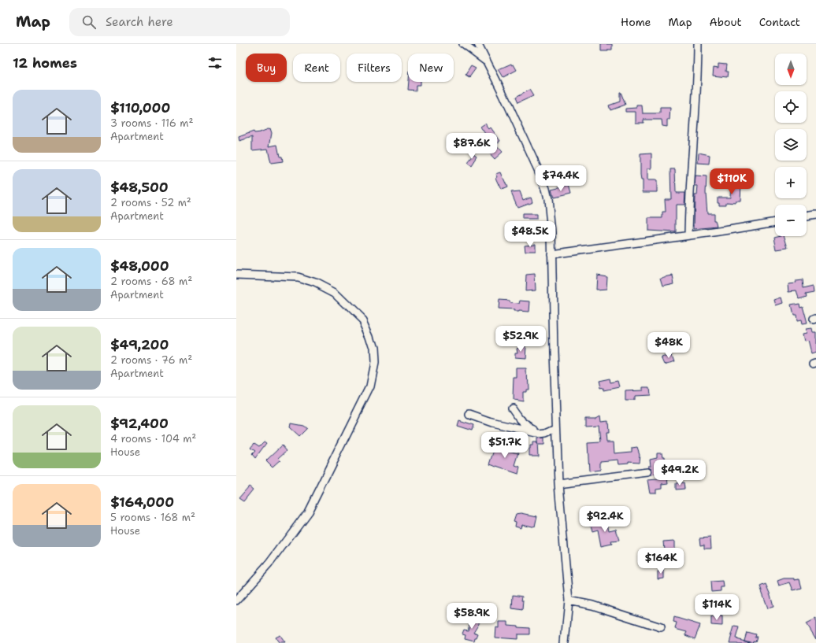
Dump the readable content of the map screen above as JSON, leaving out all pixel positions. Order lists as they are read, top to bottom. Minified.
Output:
{"north":"bottom","page":{"header":"Map","search":"Search here","nav":["Home","Map","About","Contact"],"heading":"12 homes","map_buttons":["+","−"],"chip":["Buy","Rent","Filters","New"],"list":[{"name":"$110,000","note":"3 rooms · 116 m² · Apartment"},{"name":"$48,500","note":"2 rooms · 52 m² · Apartment"},{"name":"$48,000","note":"2 rooms · 68 m² · Apartment"},{"name":"$49,200","note":"2 rooms · 76 m² · Apartment"},{"name":"$92,400","note":"4 rooms · 104 m² · House"},{"name":"$164,000","note":"5 rooms · 168 m² · House"}],"price":["$87.6K","$74.4K","$110K","$48.5K","$52.9K","$48K","$51.7K","$49.2K","$92.4K","$164K","$114K","$58.9K"]}}
